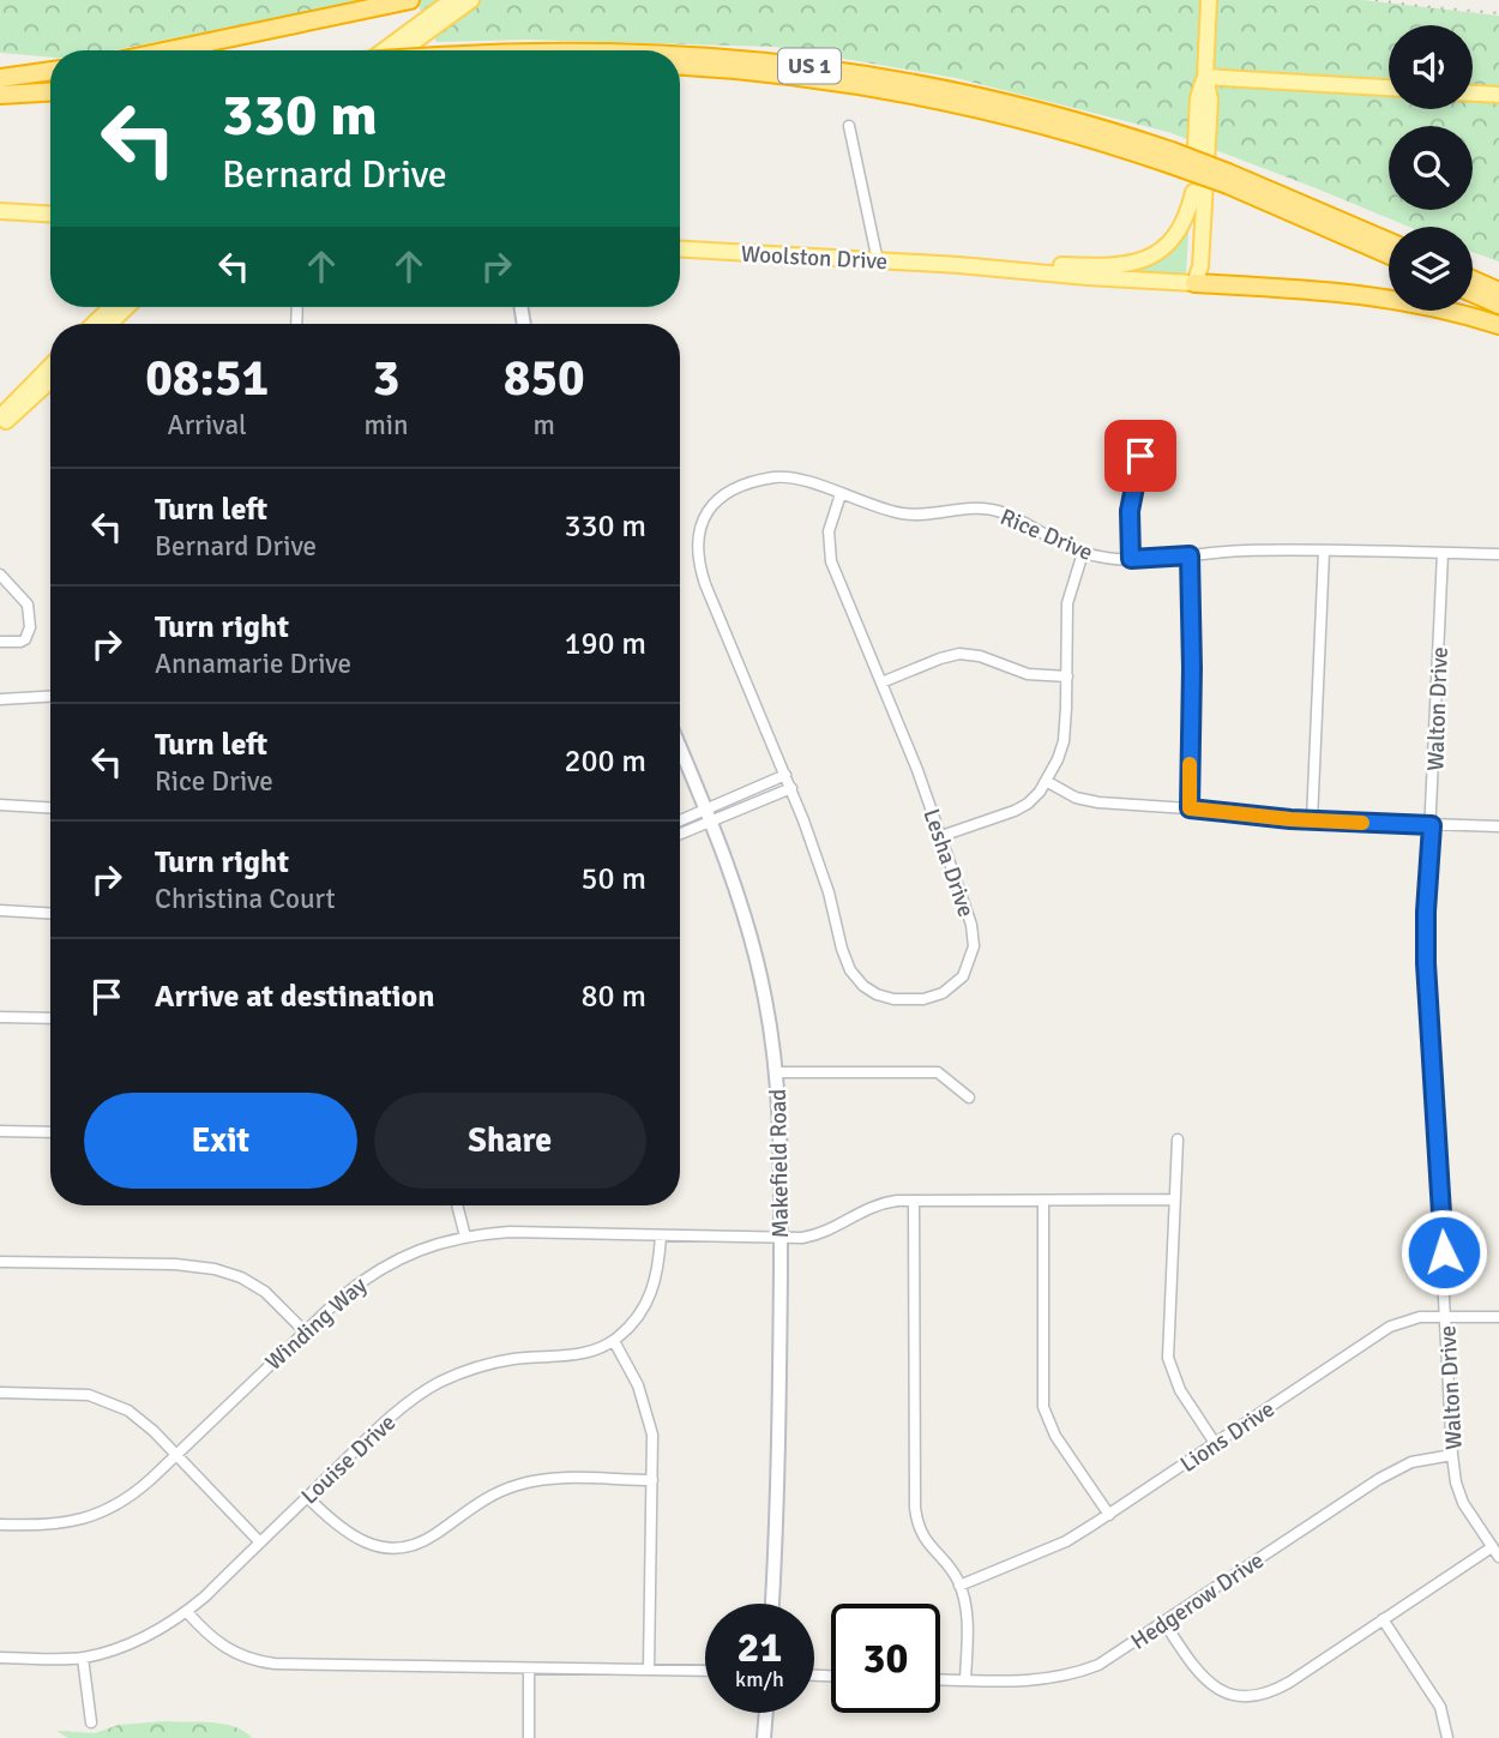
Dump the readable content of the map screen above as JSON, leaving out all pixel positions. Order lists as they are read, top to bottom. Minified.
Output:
{"streets":{"highway":["US 1"],"main road":["Woolston Drive"],"street":["Rice Drive","Walton Drive","Lesha Drive","Makefield Road","Winding Way","Lions Drive","Louise Drive","Hedgerow Drive"]},"crossings":[["Rice Drive","Walton Drive"],["Rice Drive","Lesha Drive"],["Walton Drive","Lions Drive"],["Walton Drive","Hedgerow Drive"],["Makefield Road","Winding Way"],["Winding Way","Louise Drive"]],"page":{"turn":["330 m","Bernard Drive"],"eta":["08:51","Arrival","3","min","850","m"],"list":[{"name":"Turn left","note":"Bernard Drive","value":"330 m"},{"name":"Turn right","note":"Annamarie Drive","value":"190 m"},{"name":"Turn left","note":"Rice Drive","value":"200 m"},{"name":"Turn right","note":"Christina Court","value":"50 m"},{"name":"Arrive at destination","value":"80 m"}],"buttons":["Exit","Share"],"speed":"21 km/h","limit":"30"}}
